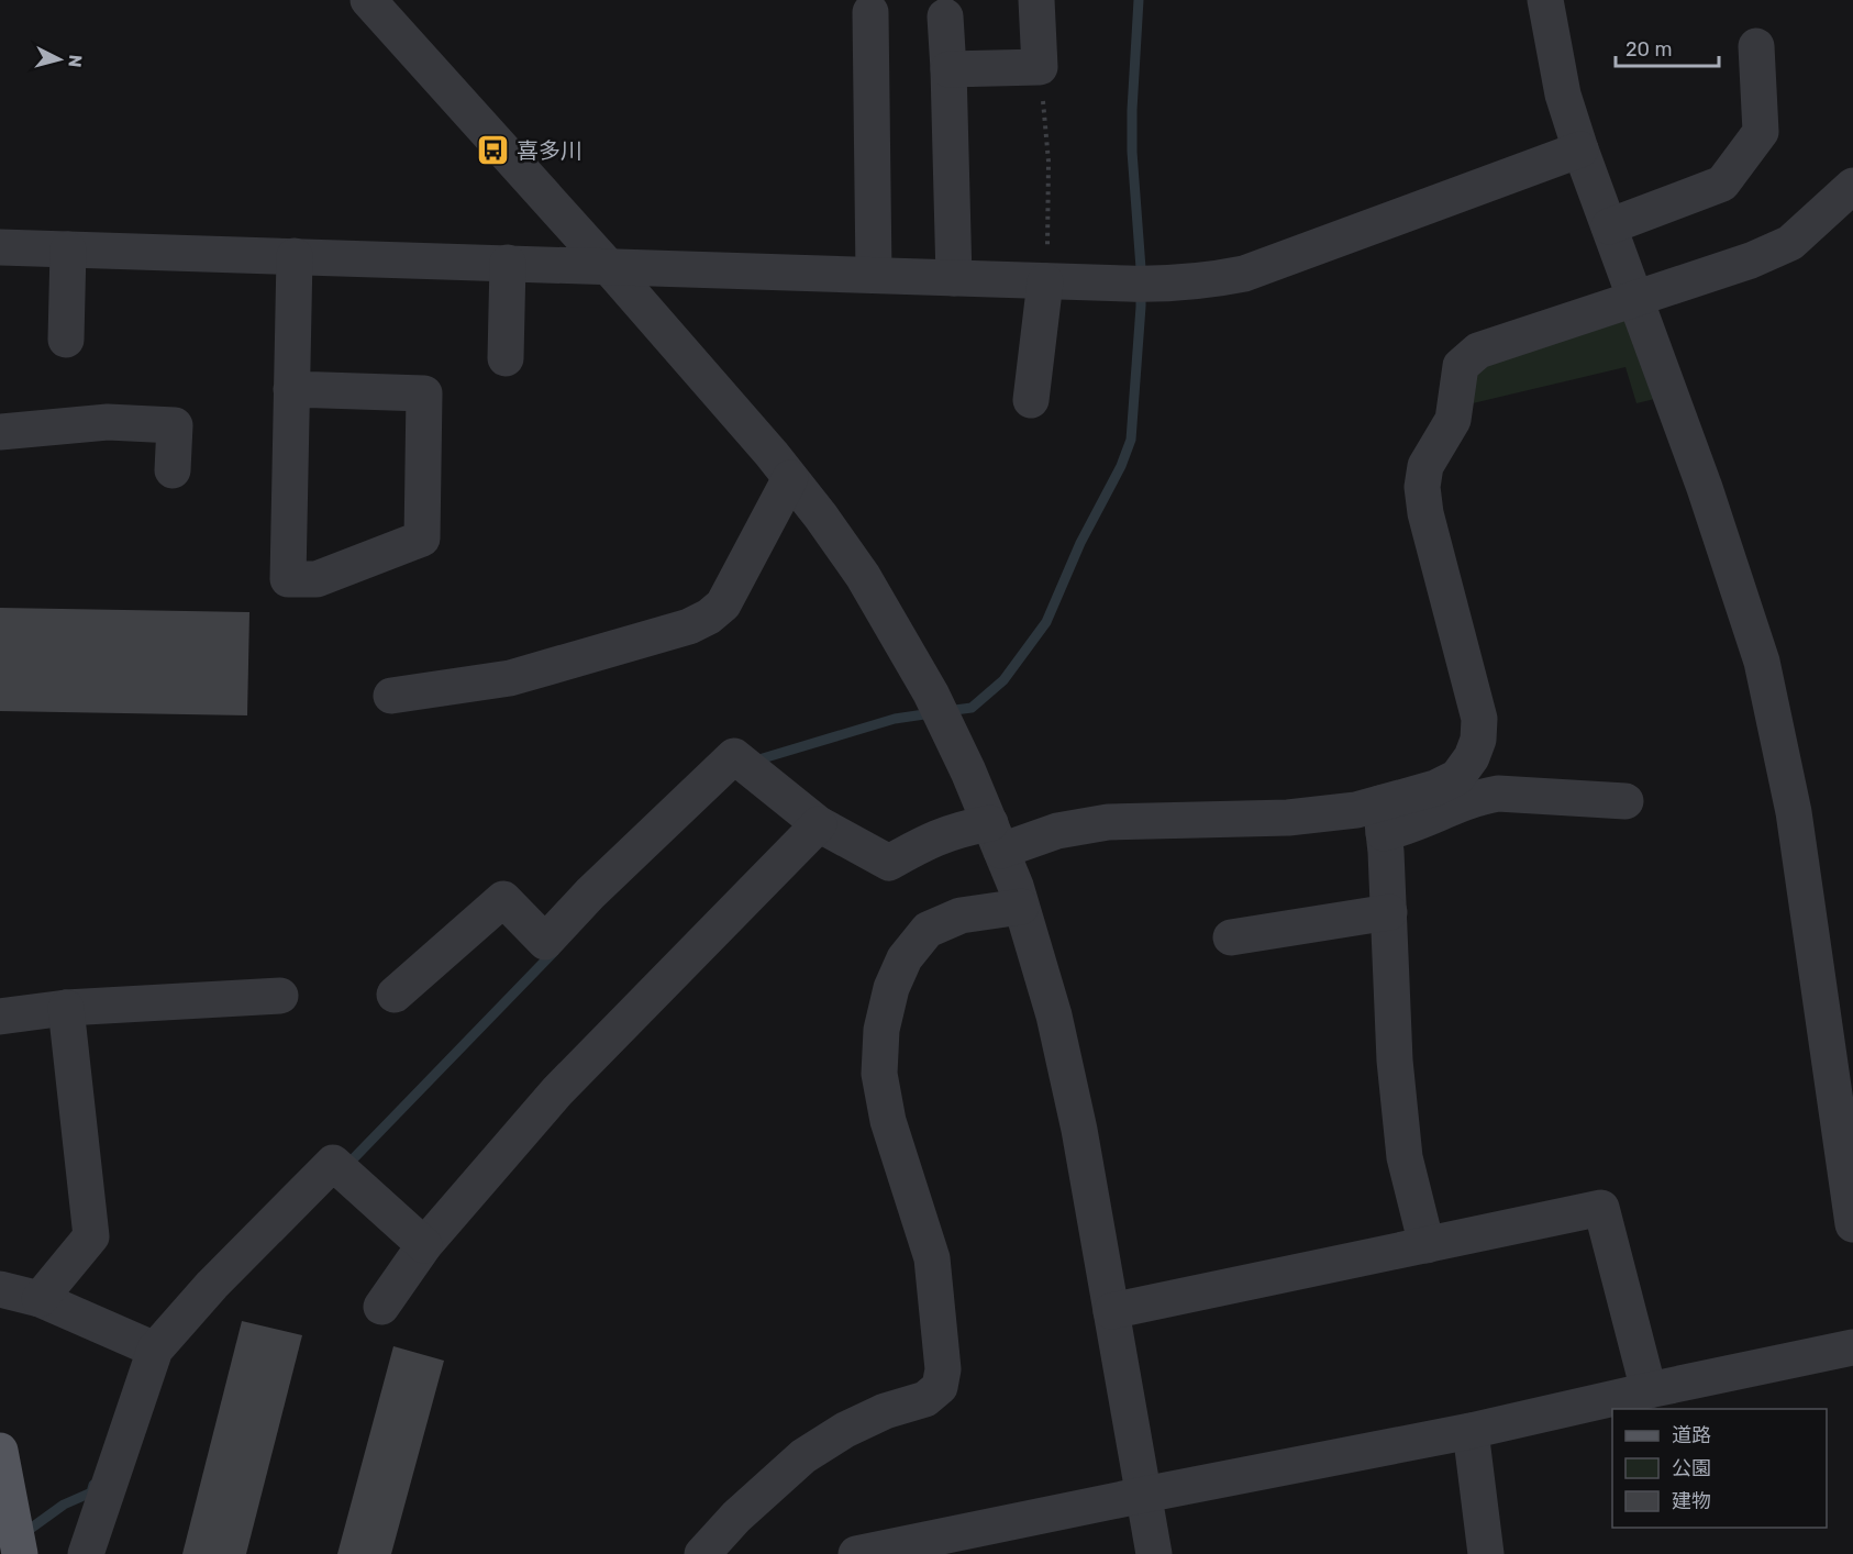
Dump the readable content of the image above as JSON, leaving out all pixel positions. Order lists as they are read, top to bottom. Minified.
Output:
{"places":{"bus stop":["喜多川"]},"legend":["道路","公園","建物"],"scale_bar":"20 m","north":"right"}
